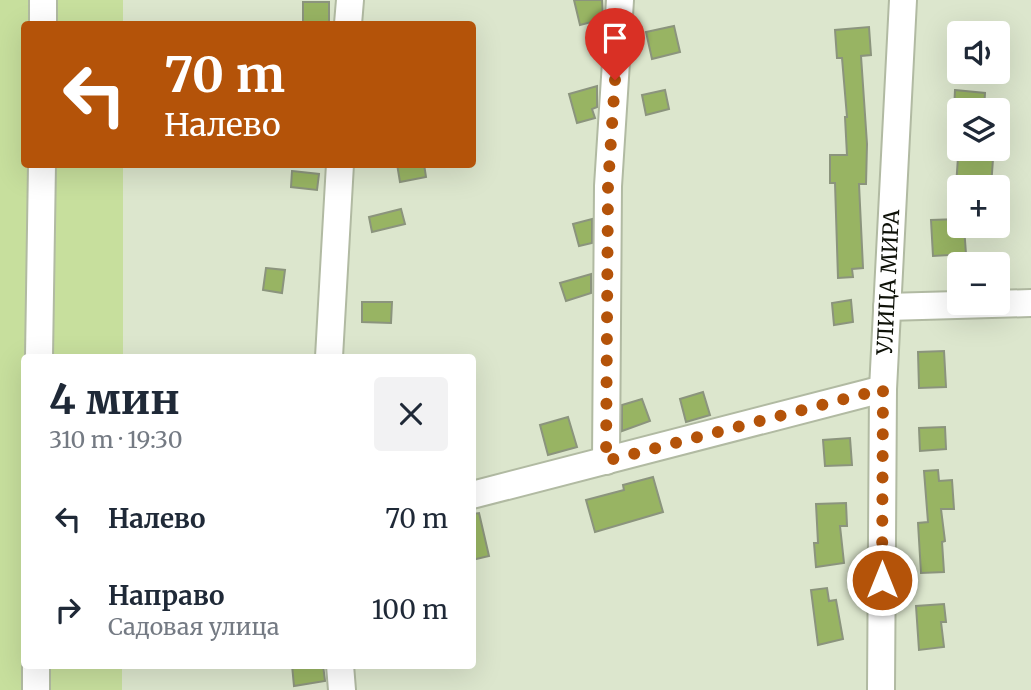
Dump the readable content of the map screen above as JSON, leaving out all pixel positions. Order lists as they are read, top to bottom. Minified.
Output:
{"streets":{"street":["УЛИЦА МИРА"]},"page":{"map_buttons":["+","−"],"turn":["70 m","Налево"],"heading":["4 мин","310 m · 19:30"],"list":[{"name":"Налево","value":"70 m"},{"name":"Направо","note":"Садовая улица","value":"100 m"}]}}
